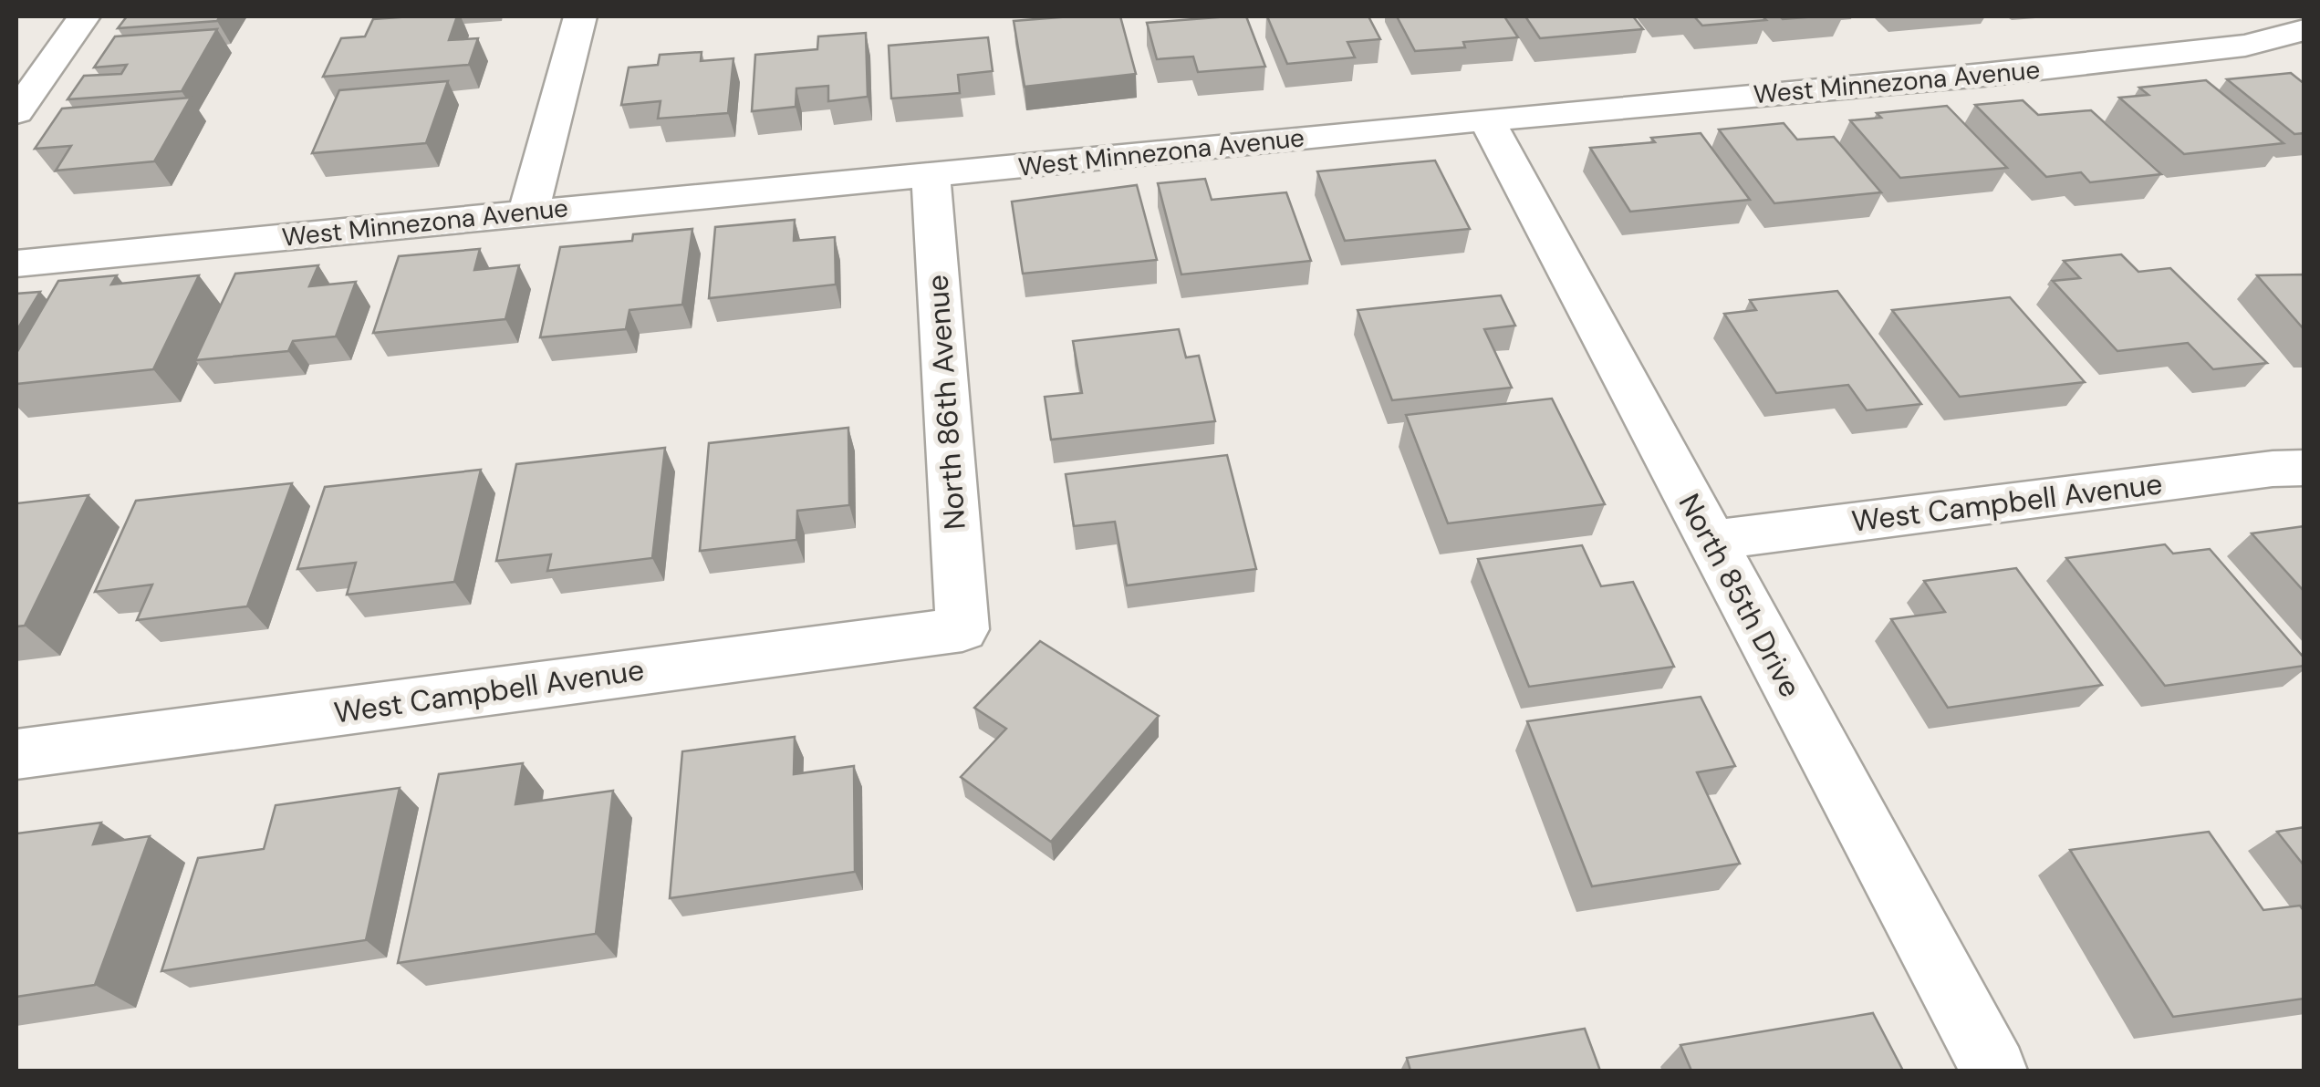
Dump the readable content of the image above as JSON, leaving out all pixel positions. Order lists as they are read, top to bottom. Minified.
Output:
{"streets":{"street":["West Minnezona Avenue","North 86th Avenue","West Campbell Avenue","North 85th Drive"]},"crossings":[["West Minnezona Avenue","North 86th Avenue"],["West Minnezona Avenue","North 85th Drive"],["North 86th Avenue","West Campbell Avenue"],["West Campbell Avenue","North 85th Drive"]]}
